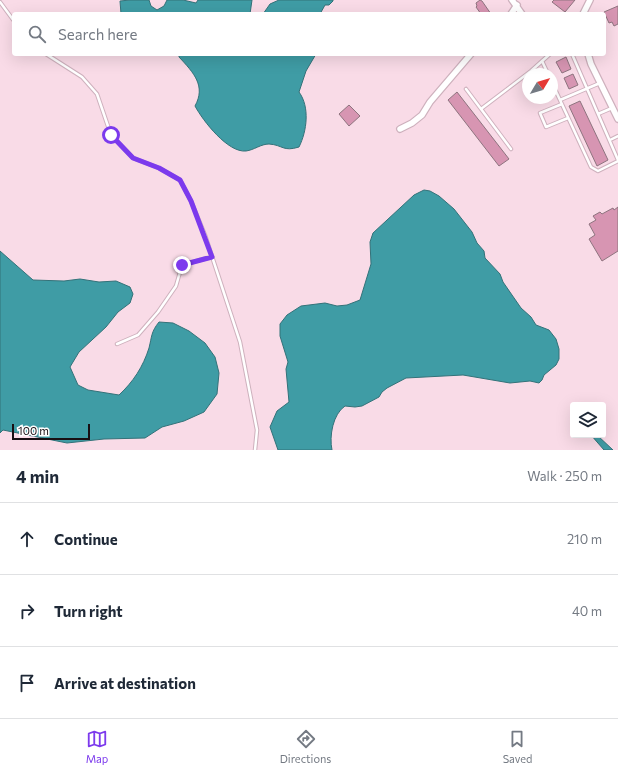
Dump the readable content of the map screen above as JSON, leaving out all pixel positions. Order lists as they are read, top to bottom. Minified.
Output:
{"scale_bar":"100 m","north":"top right","page":{"search":"Search here","scale":"100 m","heading":["4 min","Walk · 250 m"],"list":[["Continue","210 m"],["Turn right","40 m"],"Arrive at destination"],"nav":["Map","Directions","Saved"]}}
